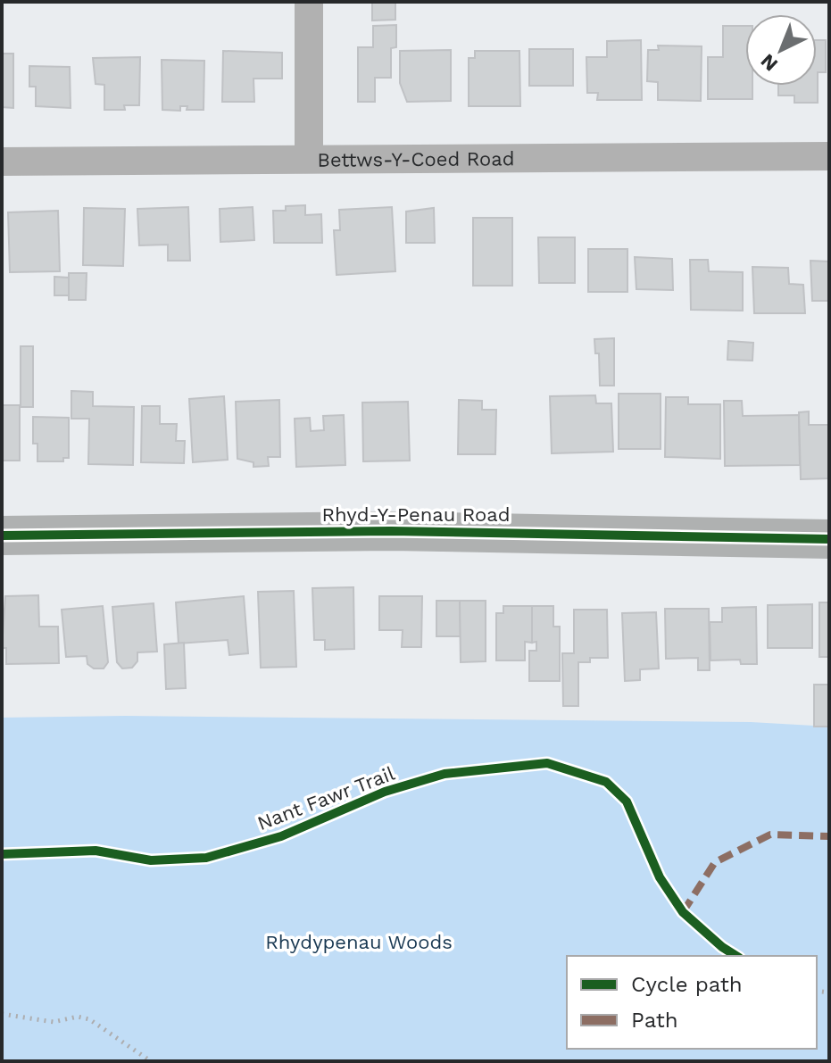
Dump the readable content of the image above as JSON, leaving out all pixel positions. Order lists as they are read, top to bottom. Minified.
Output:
{"streets":{"street":["Bettws-Y-Coed Road","Rhyd-Y-Penau Road"],"cycle path":["Nant Fawr Trail"]},"parks":["Rhydypenau Woods"],"legend":["Cycle path","Path"],"north":"bottom left"}
